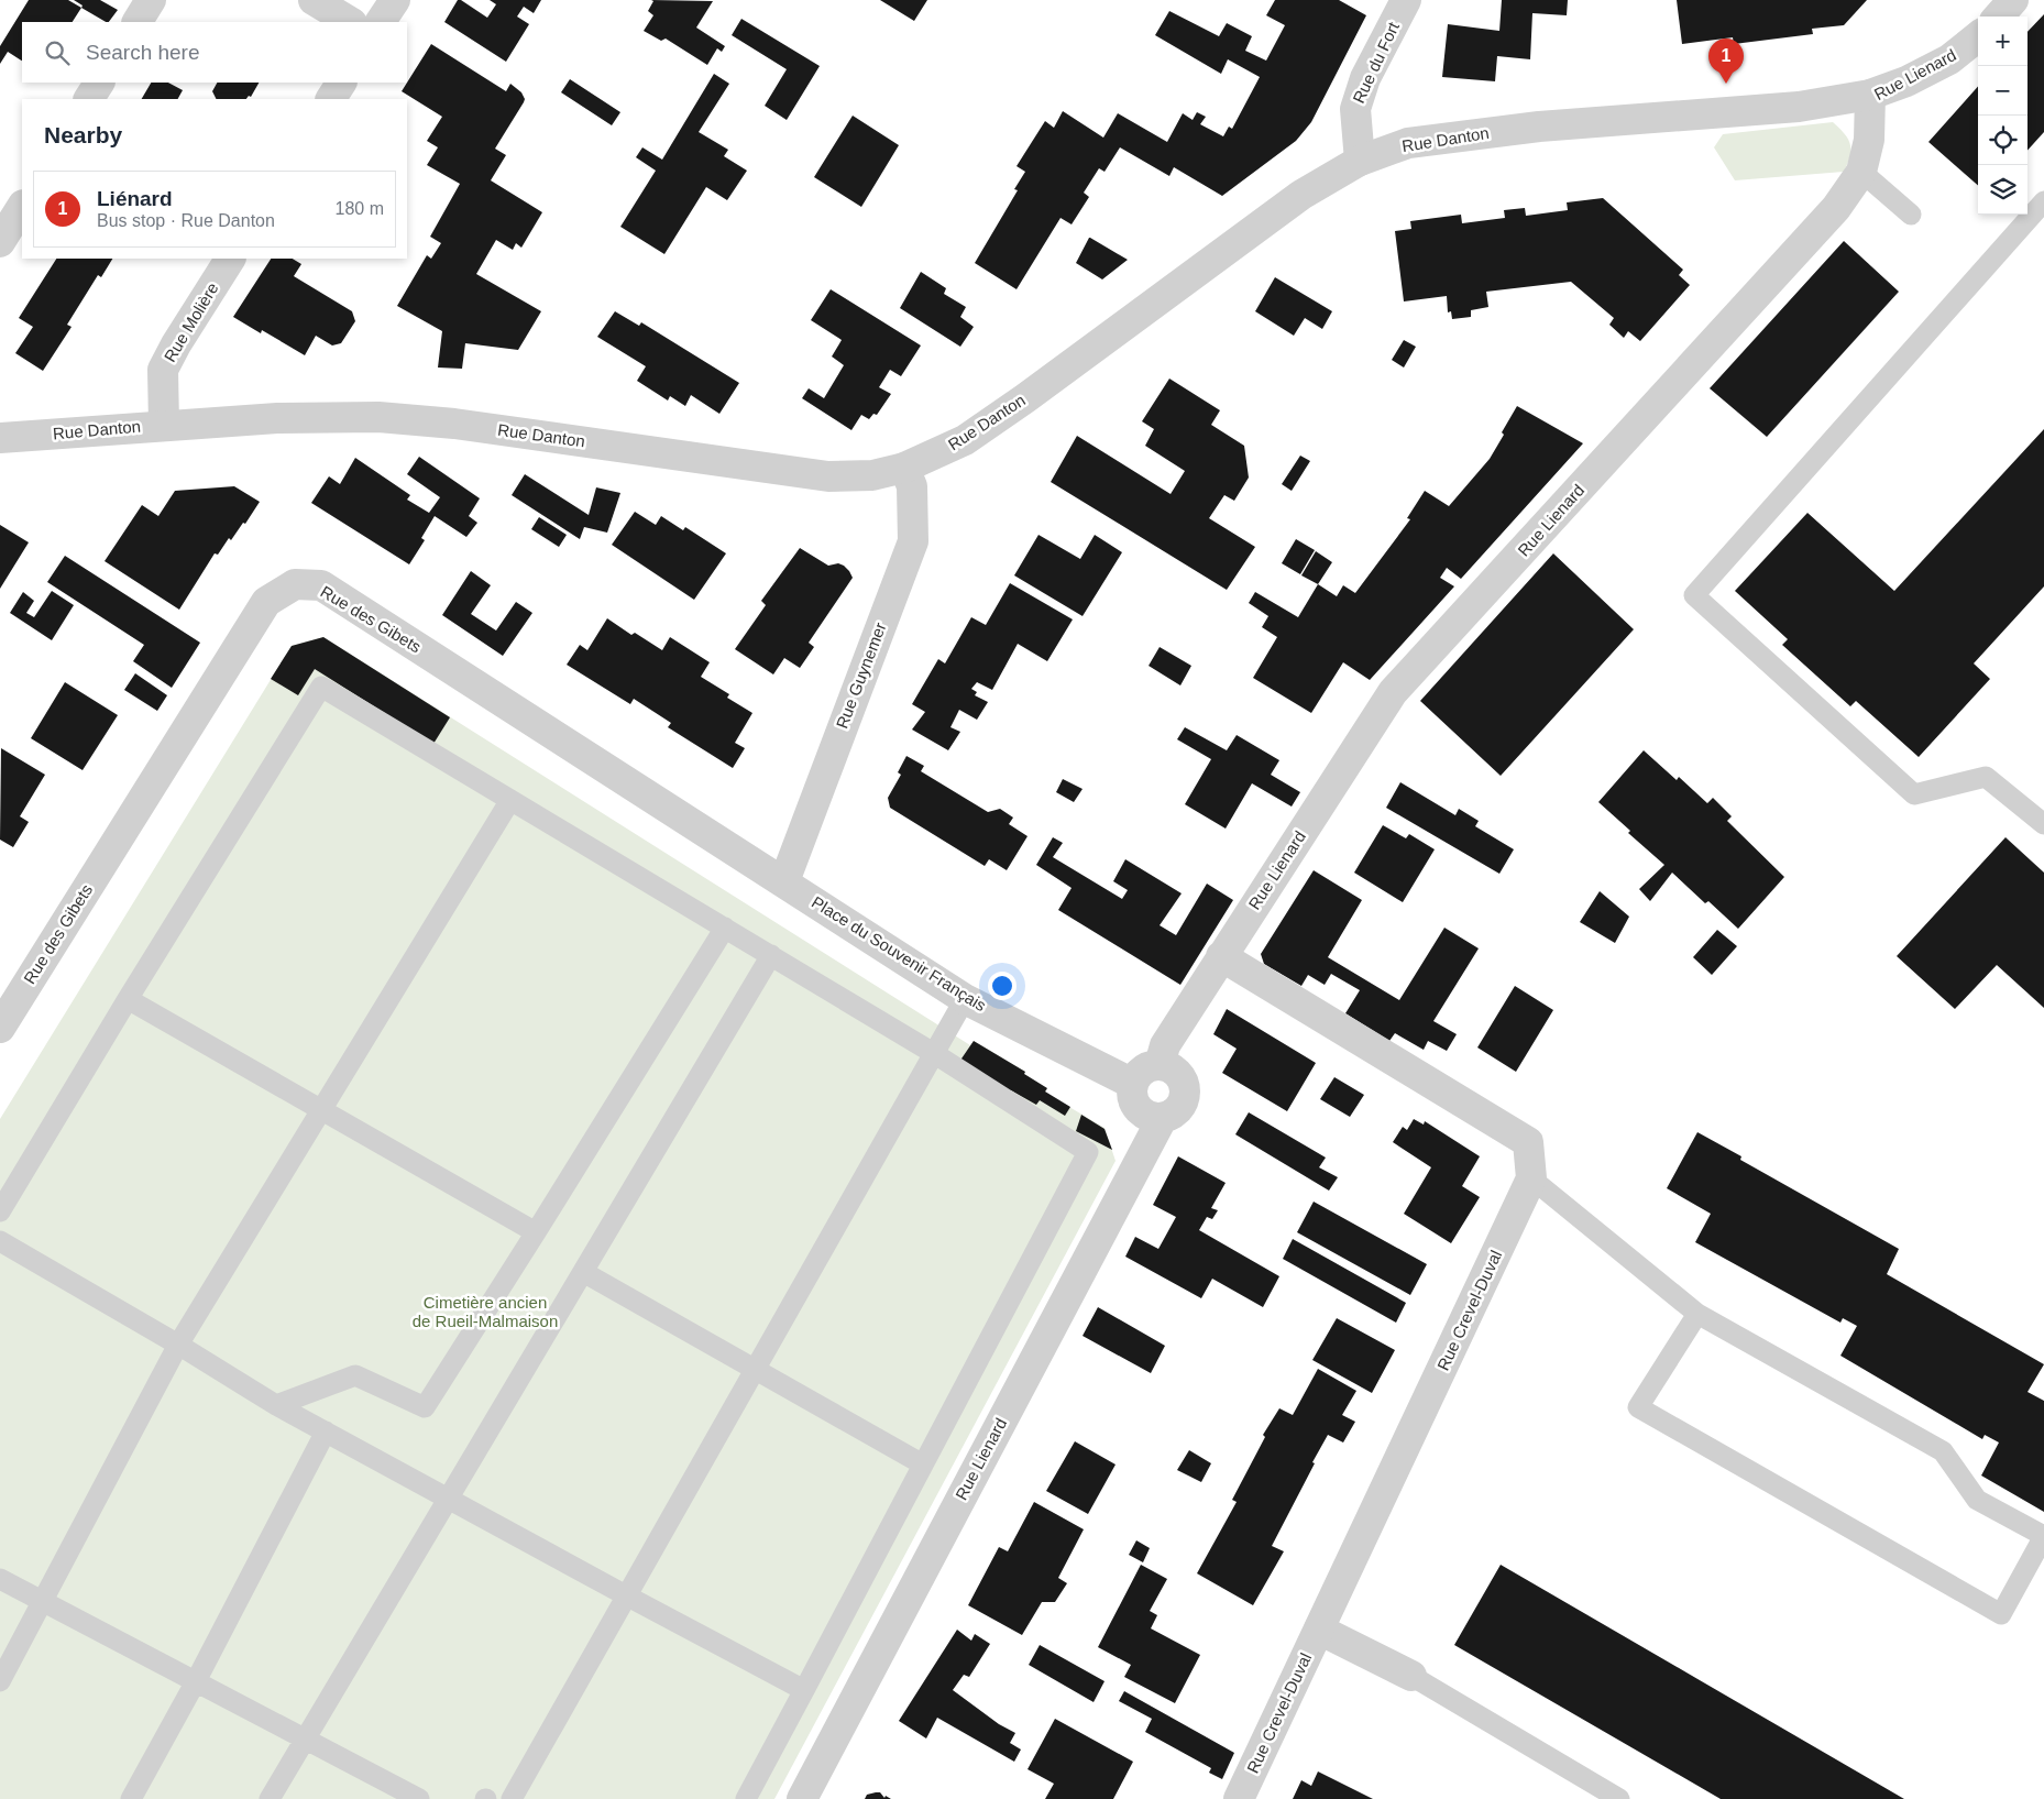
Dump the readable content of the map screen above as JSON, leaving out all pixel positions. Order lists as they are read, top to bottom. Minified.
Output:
{"streets":{"street":["Rue du Fort","Rue Lienard","Rue Danton","Rue Molière","Rue des Gibets","Rue Guynemer","Place du Souvenir Français","Rue Crevel-Duval"]},"crossings":[["Rue du Fort","Rue Danton"],["Rue Lienard","Rue Danton"],["Rue Lienard","Place du Souvenir Français"],["Rue Danton","Rue Molière"],["Rue Danton","Rue Guynemer"],["Rue des Gibets","Rue Guynemer"],["Rue des Gibets","Place du Souvenir Français"],["Rue Guynemer","Place du Souvenir Français"]],"parks":["Cimetière ancien de Rueil-Malmaison"],"page":{"map_buttons":["+","−"],"search":"Search here","pins":"1","heading":"Nearby","list":[{"mark":"1","name":"Liénard","note":"Bus stop · Rue Danton","value":"180 m"}]}}
